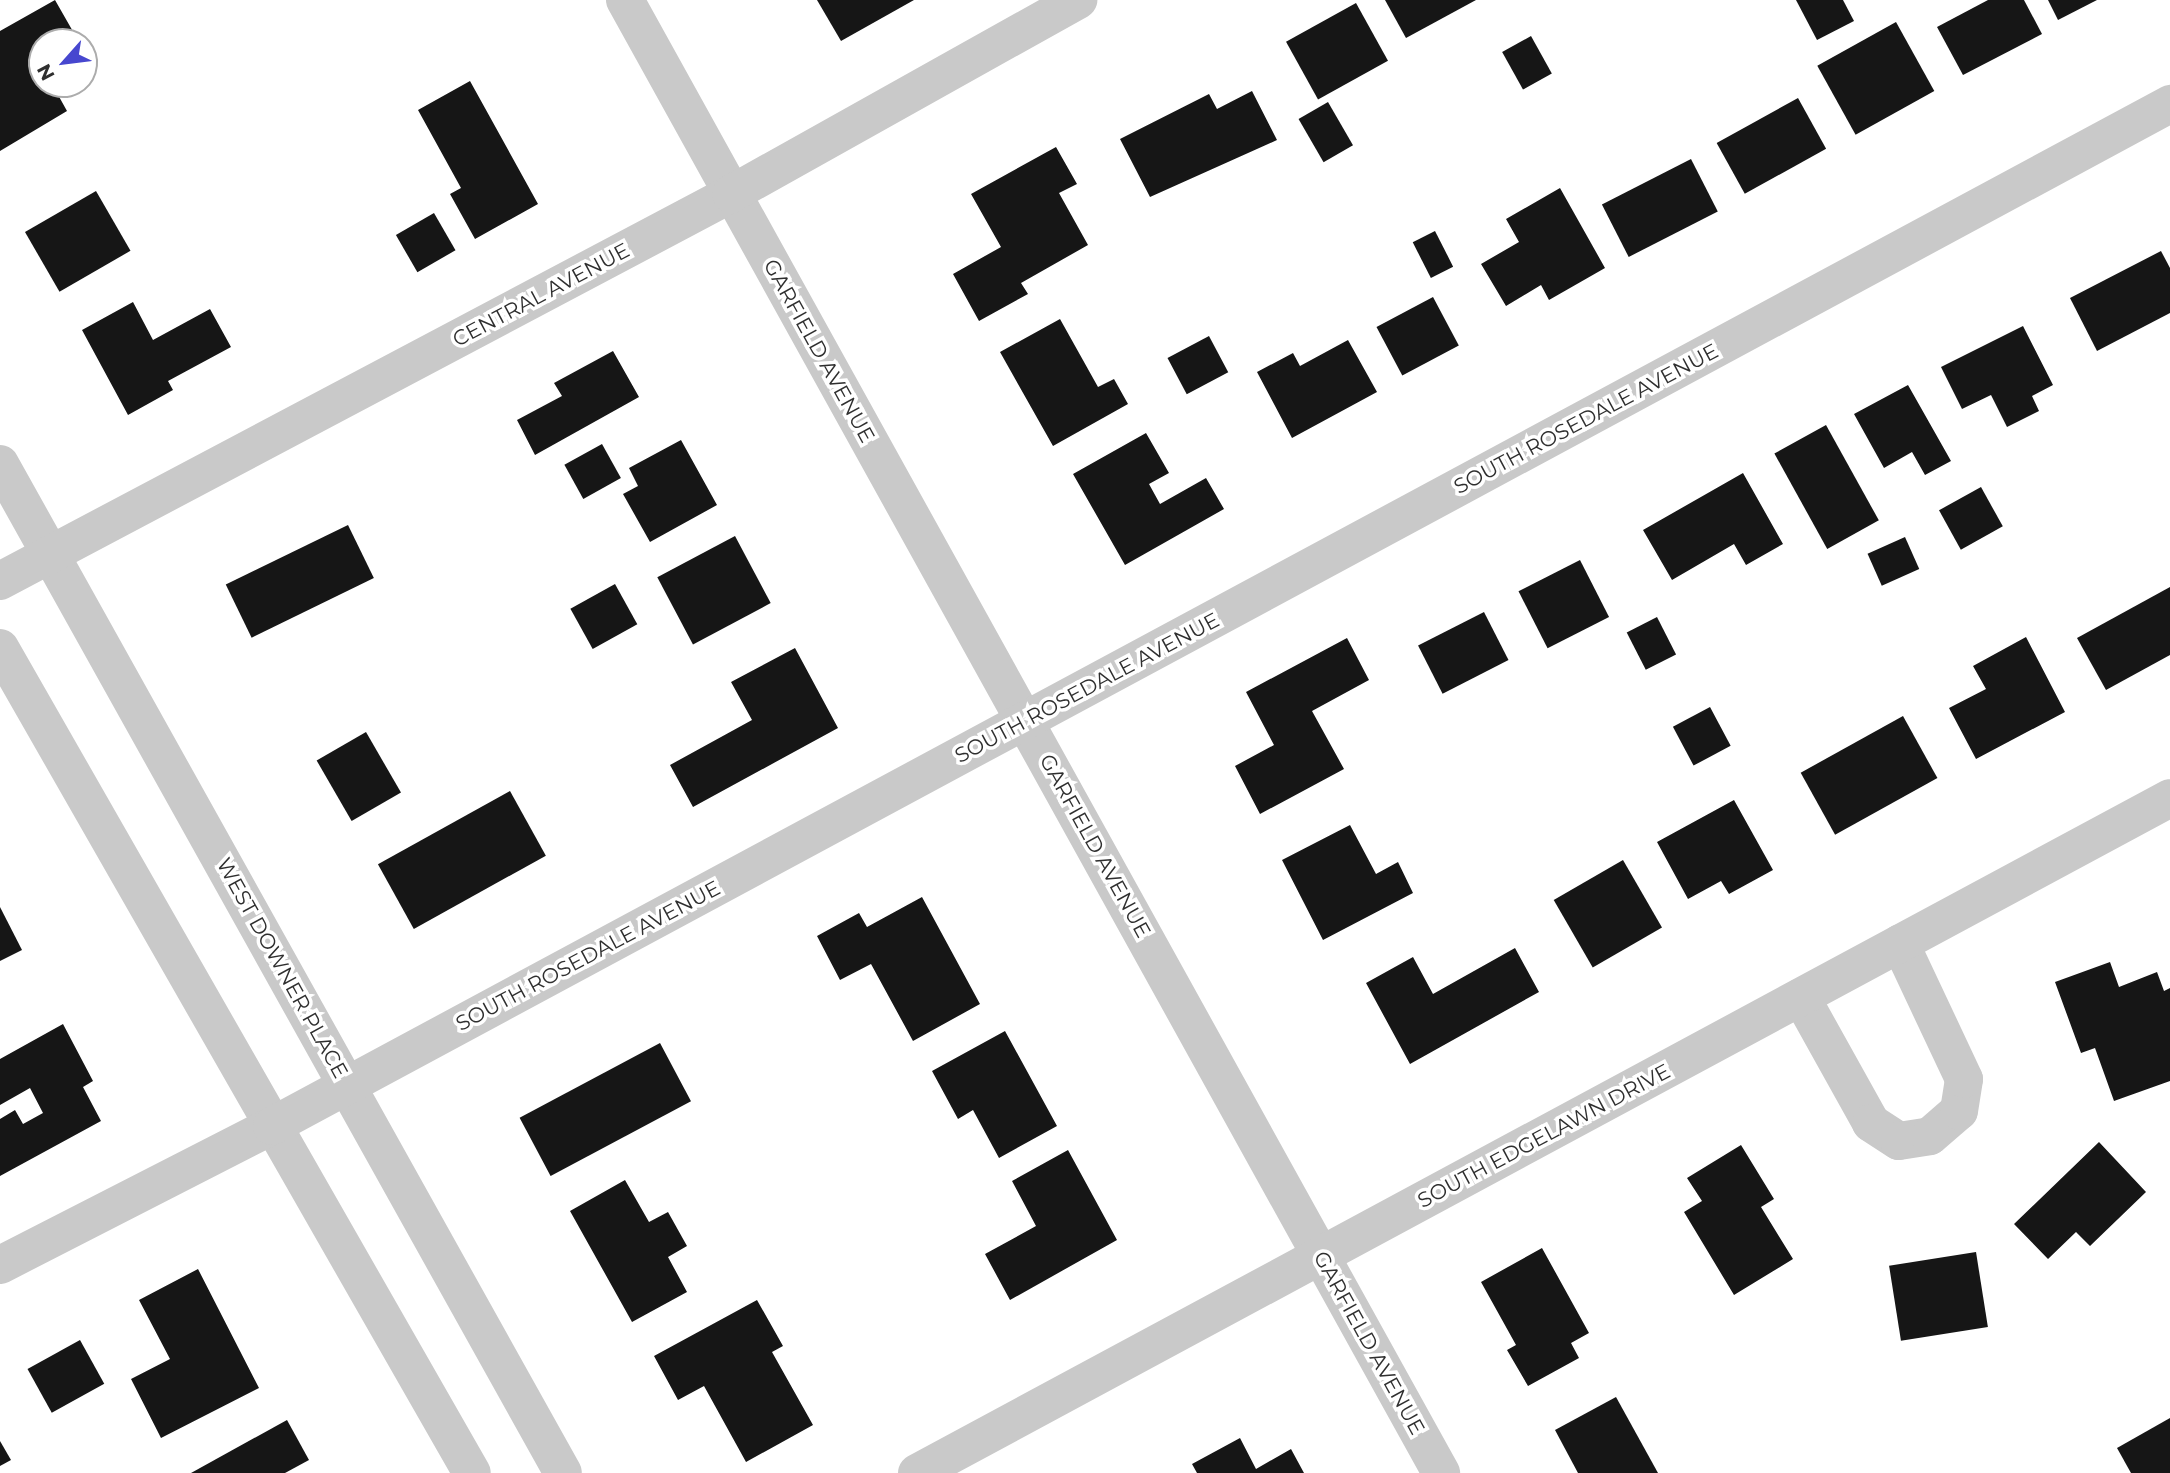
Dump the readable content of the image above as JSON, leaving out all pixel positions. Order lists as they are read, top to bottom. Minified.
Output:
{"streets":{"street":["CENTRAL AVENUE","GARFIELD AVENUE","SOUTH ROSEDALE AVENUE","WEST DOWNER PLACE","SOUTH EDGELAWN DRIVE"]},"crossings":[["CENTRAL AVENUE","GARFIELD AVENUE"],["CENTRAL AVENUE","WEST DOWNER PLACE"],["GARFIELD AVENUE","SOUTH ROSEDALE AVENUE"],["GARFIELD AVENUE","SOUTH EDGELAWN DRIVE"],["SOUTH ROSEDALE AVENUE","WEST DOWNER PLACE"]],"north":"bottom left"}
